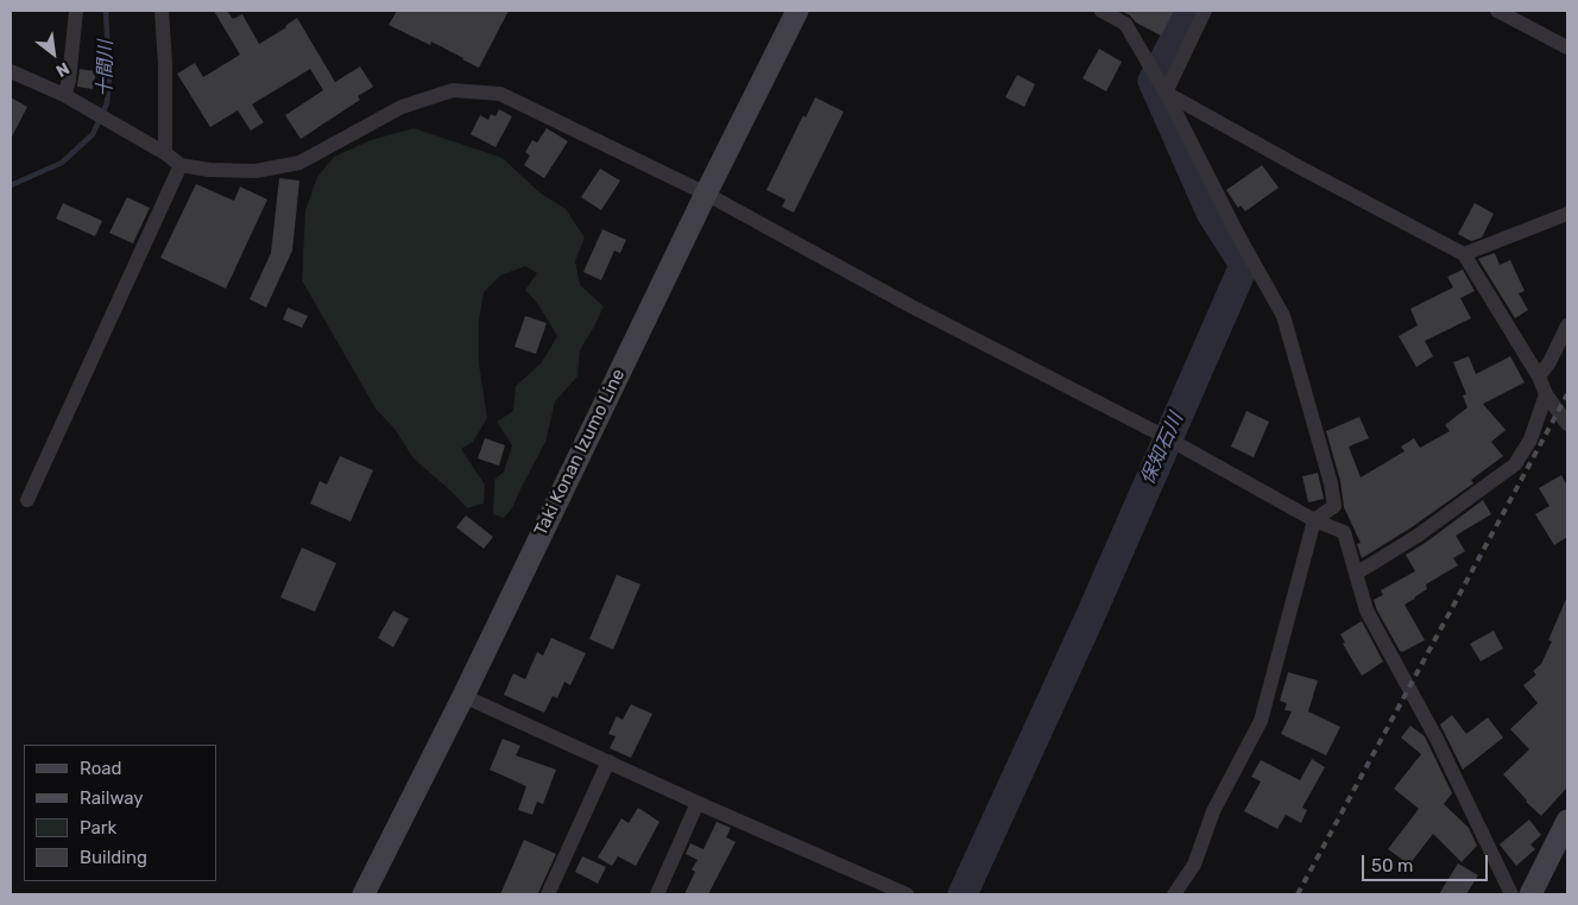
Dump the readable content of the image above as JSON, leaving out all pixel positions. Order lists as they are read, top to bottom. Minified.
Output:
{"streets":{"main road":["Taki Konan Izumo Line"]},"water":["十間川","保知石川"],"legend":["Road","Railway","Park","Building"],"scale_bar":"50 m","north":"bottom right"}
